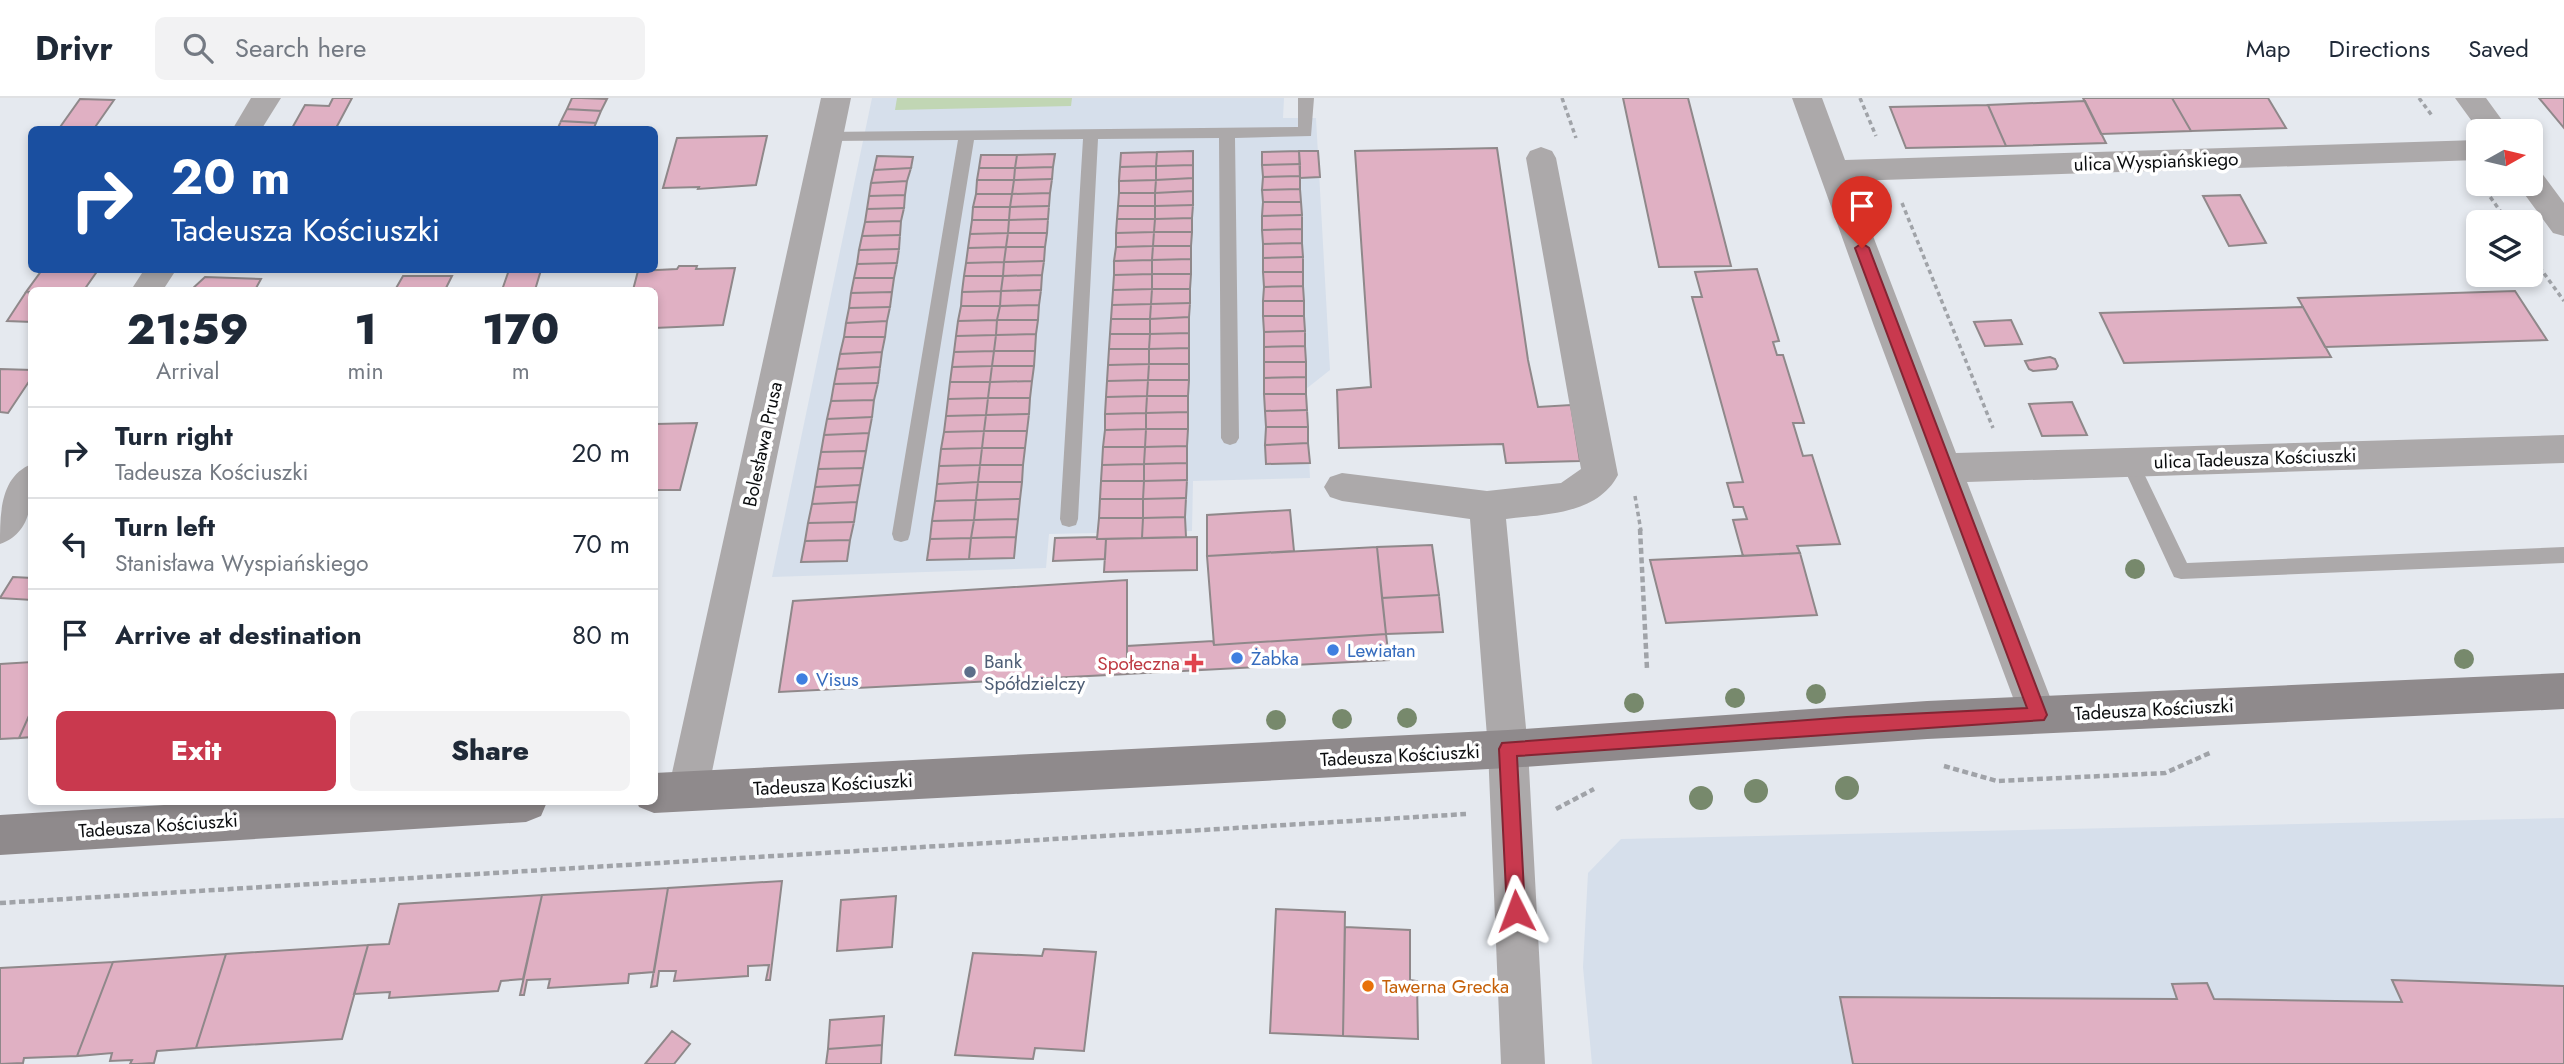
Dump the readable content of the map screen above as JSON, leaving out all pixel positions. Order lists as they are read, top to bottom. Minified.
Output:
{"streets":{"street":["ulica Wyspiańskiego","Bolesława Prusa","ulica Tadeusza Kościuszki","Tadeusza Kościuszki"]},"crossings":[["Bolesława Prusa","Tadeusza Kościuszki"]],"places":{"other":["Lewiatan","Żabka","Bank Spółdzielczy","Visus","Tawerna Grecka"],"health":["Społeczna"]},"north":"right","page":{"header":"Drivr","search":"Search here","nav":["Map","Directions","Saved"],"turn":["20 m","Tadeusza Kościuszki"],"eta":["21:59","Arrival","1","min","170","m"],"list":[{"name":"Turn right","note":"Tadeusza Kościuszki","value":"20 m"},{"name":"Turn left","note":"Stanisława Wyspiańskiego","value":"70 m"},{"name":"Arrive at destination","value":"80 m"}],"buttons":["Exit","Share"]}}
